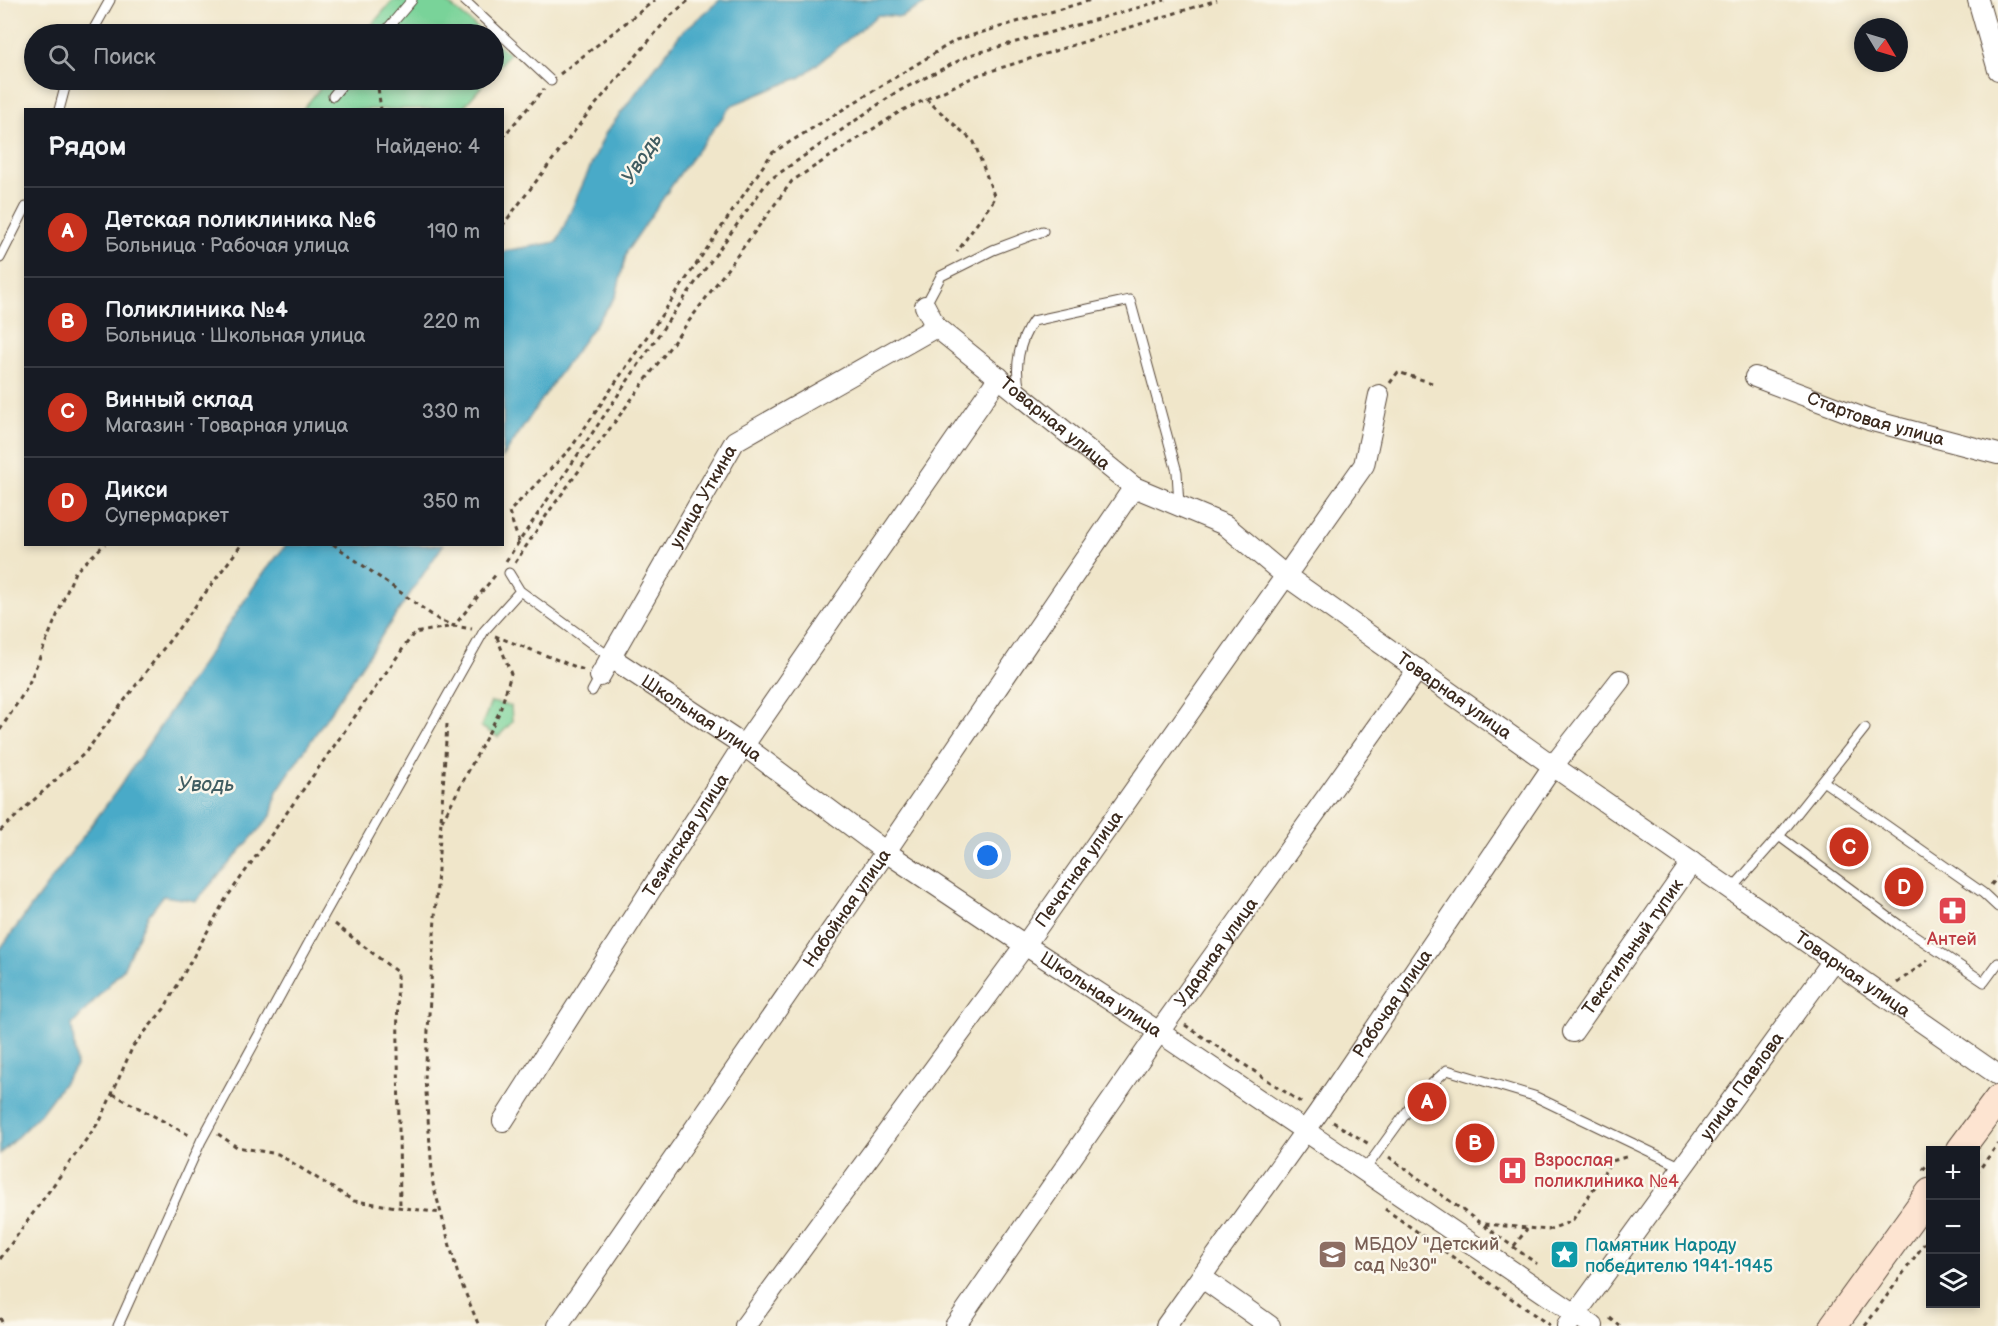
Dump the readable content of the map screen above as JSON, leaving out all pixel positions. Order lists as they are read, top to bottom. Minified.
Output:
{"streets":{"street":["Стартовая улица","Товарная улица","улица Уткина","Школьная улица","Тезинская улица","Печатная улица","Набойная улица","Текстильный тупик","Ударная улица","Рабочая улица","улица Павлова"]},"crossings":[["Товарная улица","улица Уткина"],["Товарная улица","Тезинская улица"],["Товарная улица","Печатная улица"],["Товарная улица","Набойная улица"],["Товарная улица","Текстильный тупик"],["Товарная улица","Ударная улица"],["Товарная улица","Рабочая улица"],["Товарная улица","улица Павлова"],["улица Уткина","Школьная улица"],["Школьная улица","Тезинская улица"],["Школьная улица","Печатная улица"],["Школьная улица","Набойная улица"],["Школьная улица","Ударная улица"],["Школьная улица","Рабочая улица"],["Школьная улица","улица Павлова"]],"water":["Уводь"],"places":{"pharmacy":["Антей"],"hospital":["Взрослая поликлиника №4"],"school or university":["МБДОУ \"Детский сад №30\""],"place":["Памятник Народу победителю 1941-1945"]},"north":"bottom right","page":{"search":"Поиск","heading":["Рядом","Найдено: 4"],"list":[{"mark":"A","name":"Детская поликлиника №6","note":"Больница · Рабочая улица","value":"190 m"},{"mark":"B","name":"Поликлиника №4","note":"Больница · Школьная улица","value":"220 m"},{"mark":"C","name":"Винный склад","note":"Магазин · Товарная улица","value":"330 m"},{"mark":"D","name":"Дикси","note":"Супермаркет","value":"350 m"}],"pins":["C","D","A","B"],"map_buttons":["+","−"]}}
